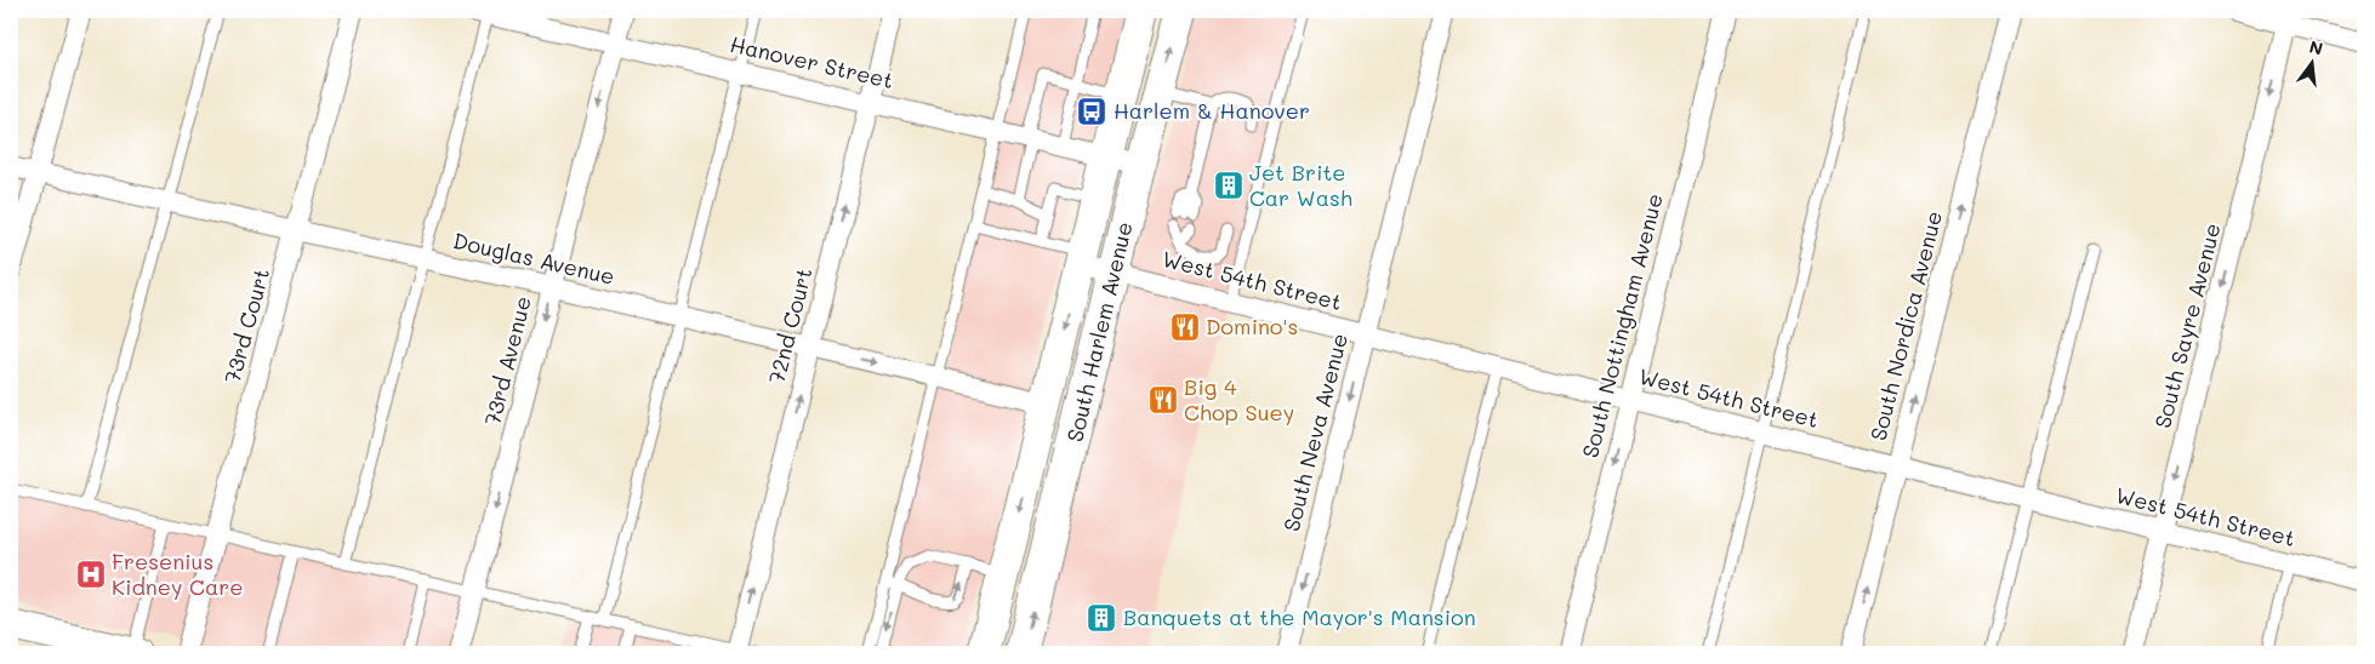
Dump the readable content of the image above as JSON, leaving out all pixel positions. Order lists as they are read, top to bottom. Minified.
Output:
{"streets":{"main road":["South Harlem Avenue"],"street":["Hanover Street","Douglas Avenue","West 54th Street","73rd Court","72nd Court","South Nottingham Avenue","South Nordica Avenue","South Sayre Avenue","73rd Avenue","South Neva Avenue"]},"crossings":[["Hanover Street","72nd Court"],["Hanover Street","South Harlem Avenue"],["Hanover Street","73rd Avenue"],["Douglas Avenue","73rd Court"],["Douglas Avenue","72nd Court"],["Douglas Avenue","South Harlem Avenue"],["Douglas Avenue","73rd Avenue"],["West 54th Street","South Nottingham Avenue"],["West 54th Street","South Nordica Avenue"],["West 54th Street","South Sayre Avenue"],["West 54th Street","South Harlem Avenue"],["West 54th Street","South Neva Avenue"]],"one_way":["72nd Court","South Nottingham Avenue","South Nordica Avenue","South Sayre Avenue","73rd Avenue","South Neva Avenue"],"places":{"bus stop":["Harlem & Hanover"],"building":["Jet Brite Car Wash","Banquets at the Mayor's Mansion"],"restaurant":["Domino's","Big 4 Chop Suey"],"hospital":["Fresenius Kidney Care"]},"north":"top"}
